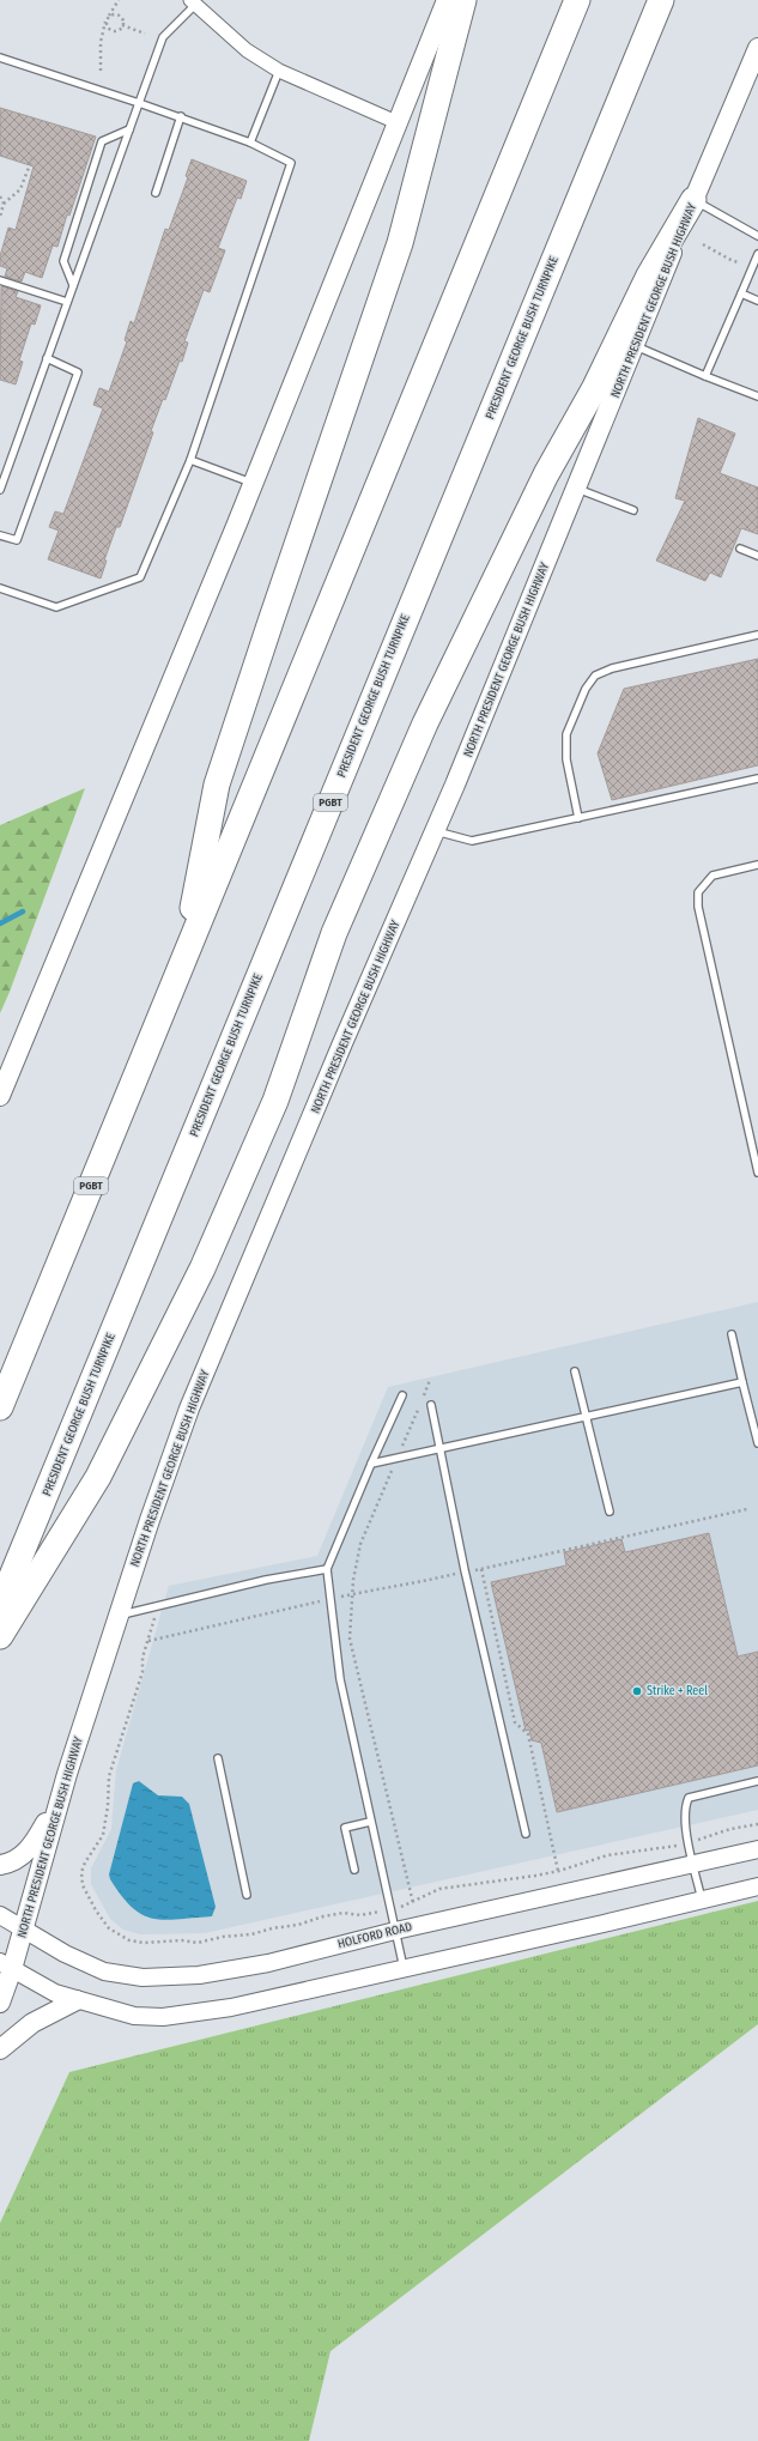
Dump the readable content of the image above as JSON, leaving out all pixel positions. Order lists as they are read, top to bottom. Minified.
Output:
{"streets":{"highway":["PRESIDENT GEORGE BUSH TURNPIKE","PGBT"],"main road":["NORTH PRESIDENT GEORGE BUSH HIGHWAY"],"street":["HOLFORD ROAD"]},"crossings":[["NORTH PRESIDENT GEORGE BUSH HIGHWAY","HOLFORD ROAD"]],"places":["Strike + Reel"]}
